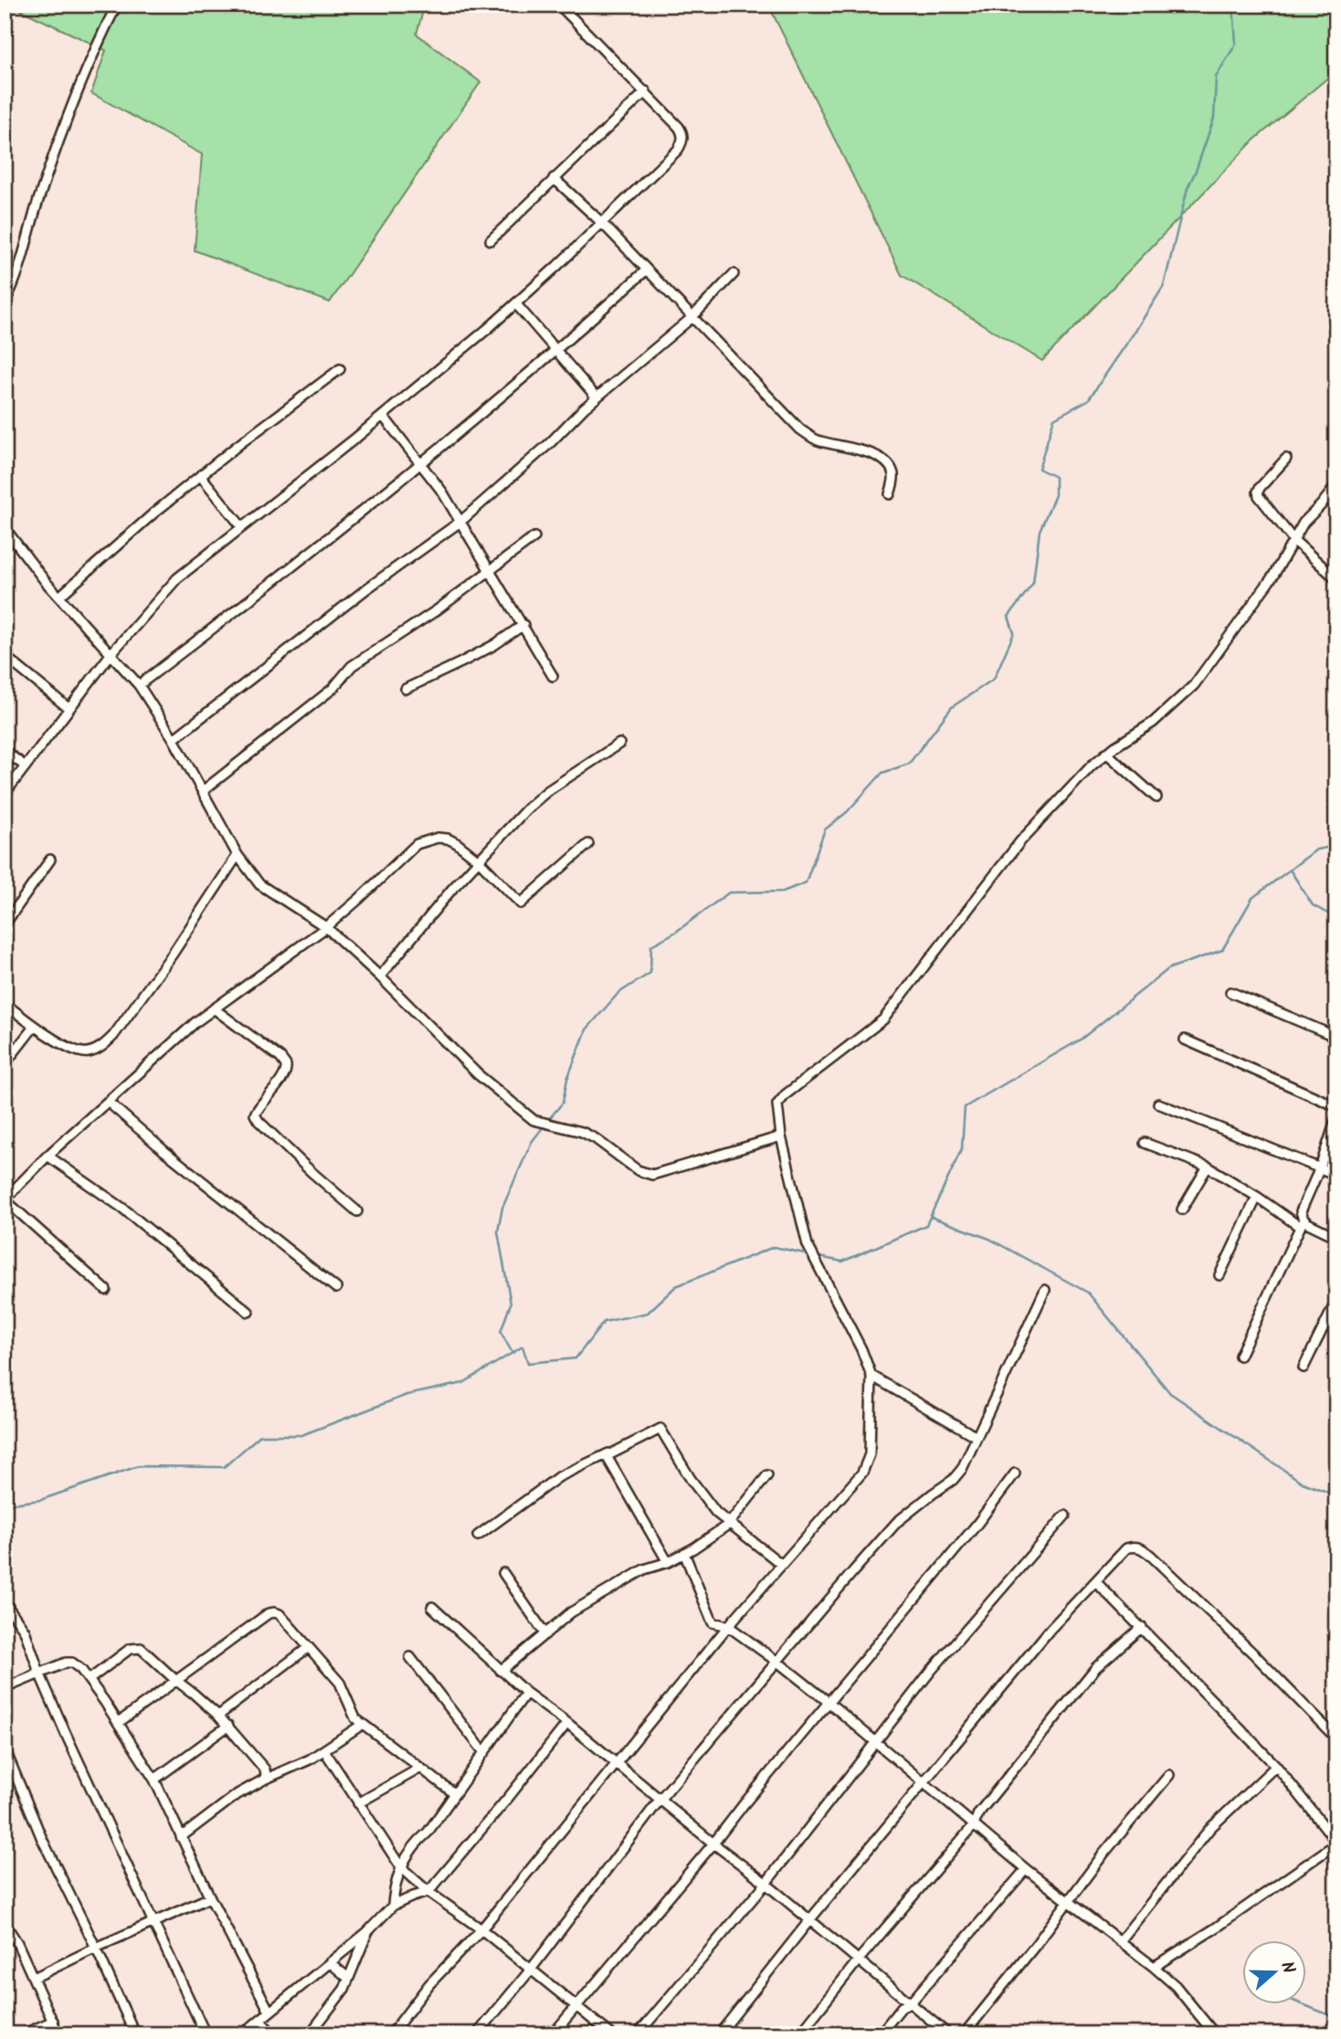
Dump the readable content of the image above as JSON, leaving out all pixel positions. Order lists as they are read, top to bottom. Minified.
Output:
{"north":"right"}
